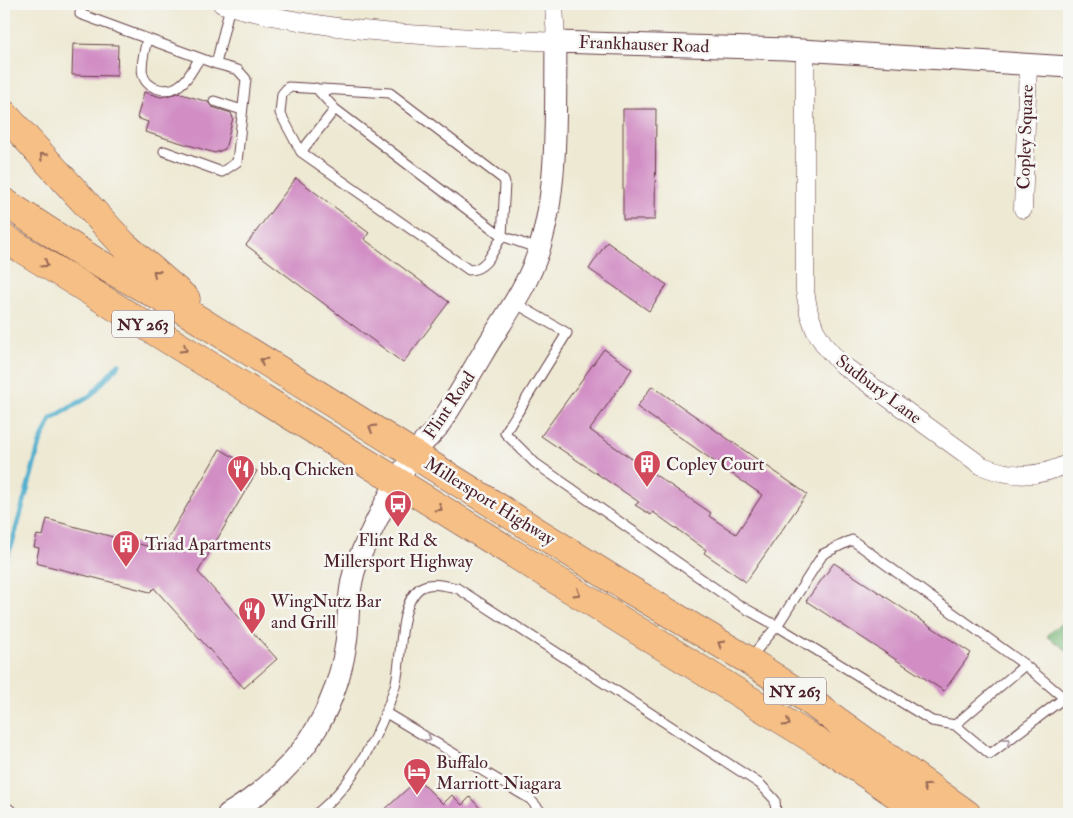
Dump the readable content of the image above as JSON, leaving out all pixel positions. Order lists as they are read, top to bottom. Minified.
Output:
{"streets":{"main road":["NY 263","Millersport Highway"],"street":["Frankhauser Road","Copley Square","Sudbury Lane","Flint Road"]},"crossings":[["Frankhauser Road","Copley Square"],["Frankhauser Road","Sudbury Lane"],["Frankhauser Road","Flint Road"],["Flint Road","Millersport Highway"]],"places":{"building":["Copley Court","Triad Apartments"],"restaurant":["bb.q Chicken","WingNutz Bar and Grill"],"bus stop":["Flint Rd & Millersport Highway"],"hotel":["Buffalo Marriott Niagara"]}}
